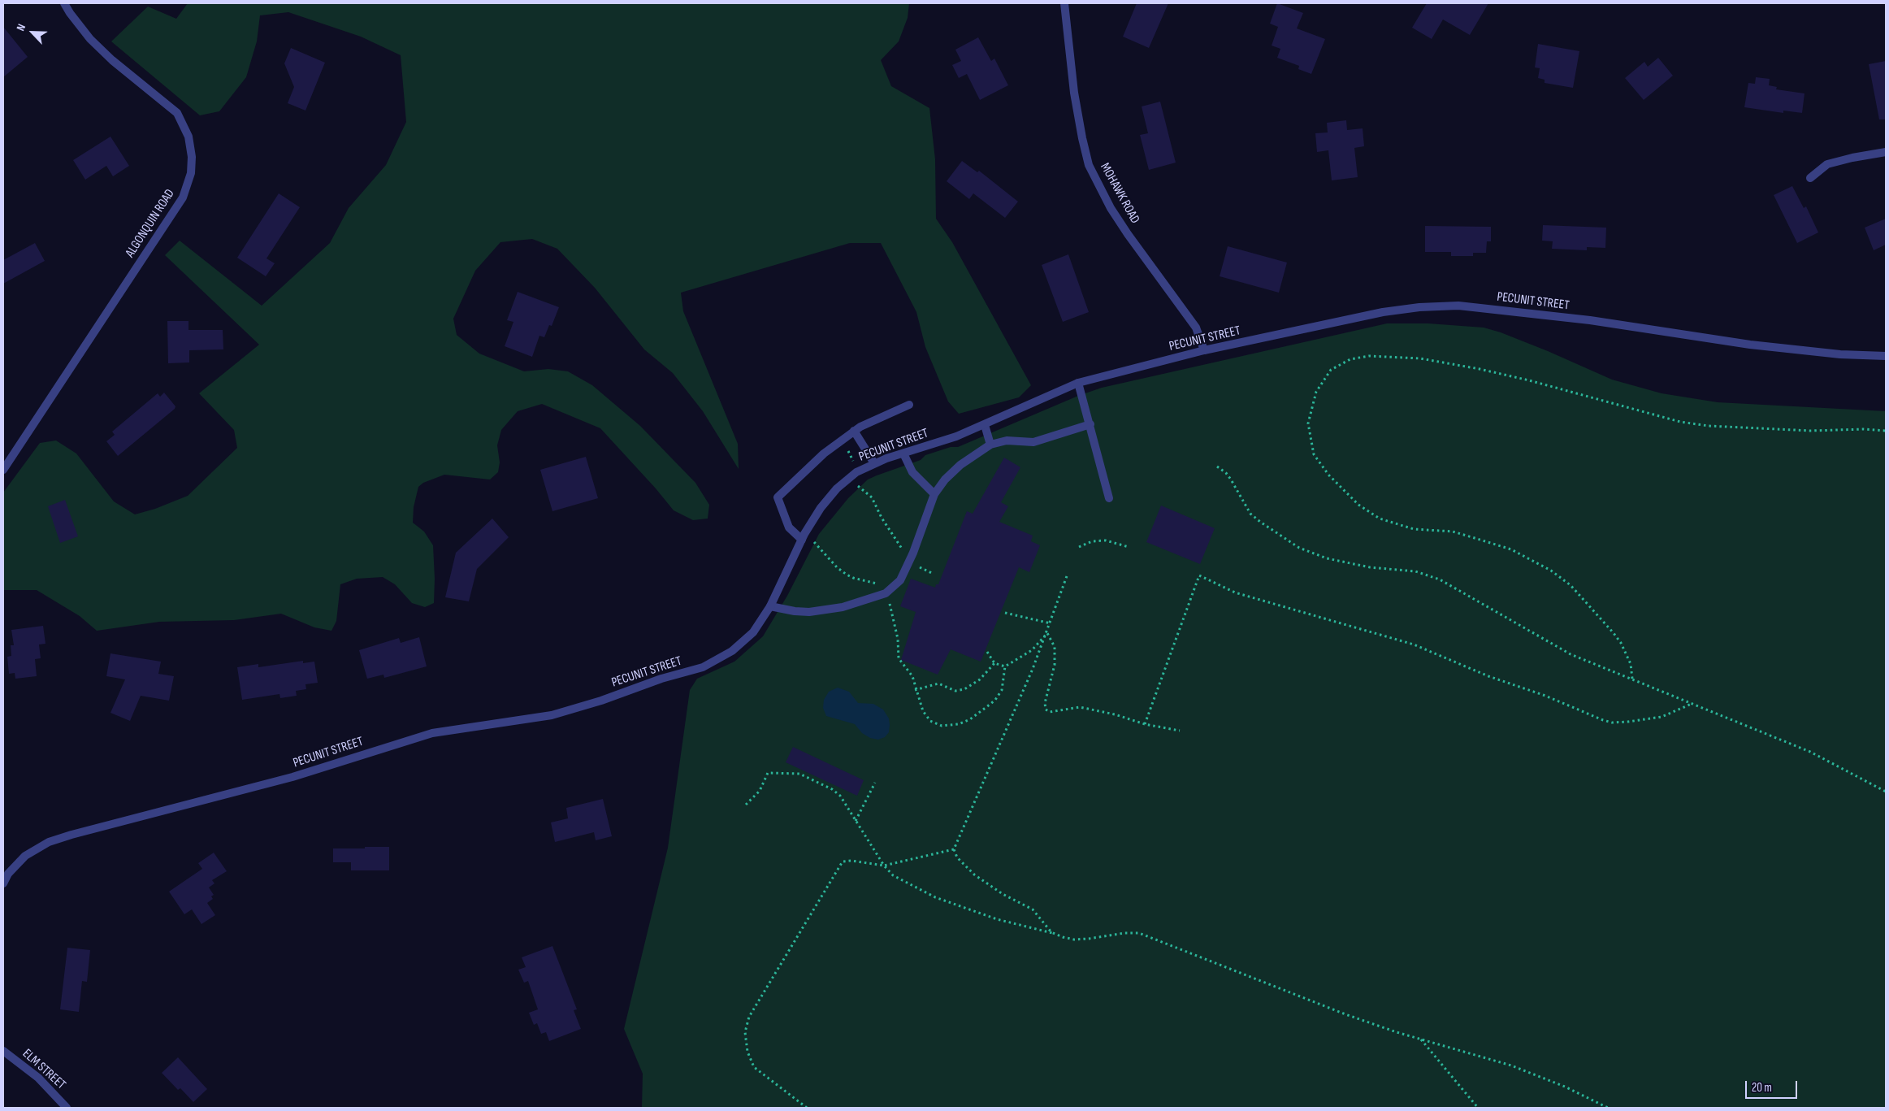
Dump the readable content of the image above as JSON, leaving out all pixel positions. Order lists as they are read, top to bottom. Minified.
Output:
{"streets":{"street":["MOHAWK ROAD","ALGONQUIN ROAD","PECUNIT STREET","ELM STREET"]},"crossings":[["MOHAWK ROAD","PECUNIT STREET"]],"scale_bar":"20 m","north":"top left"}
